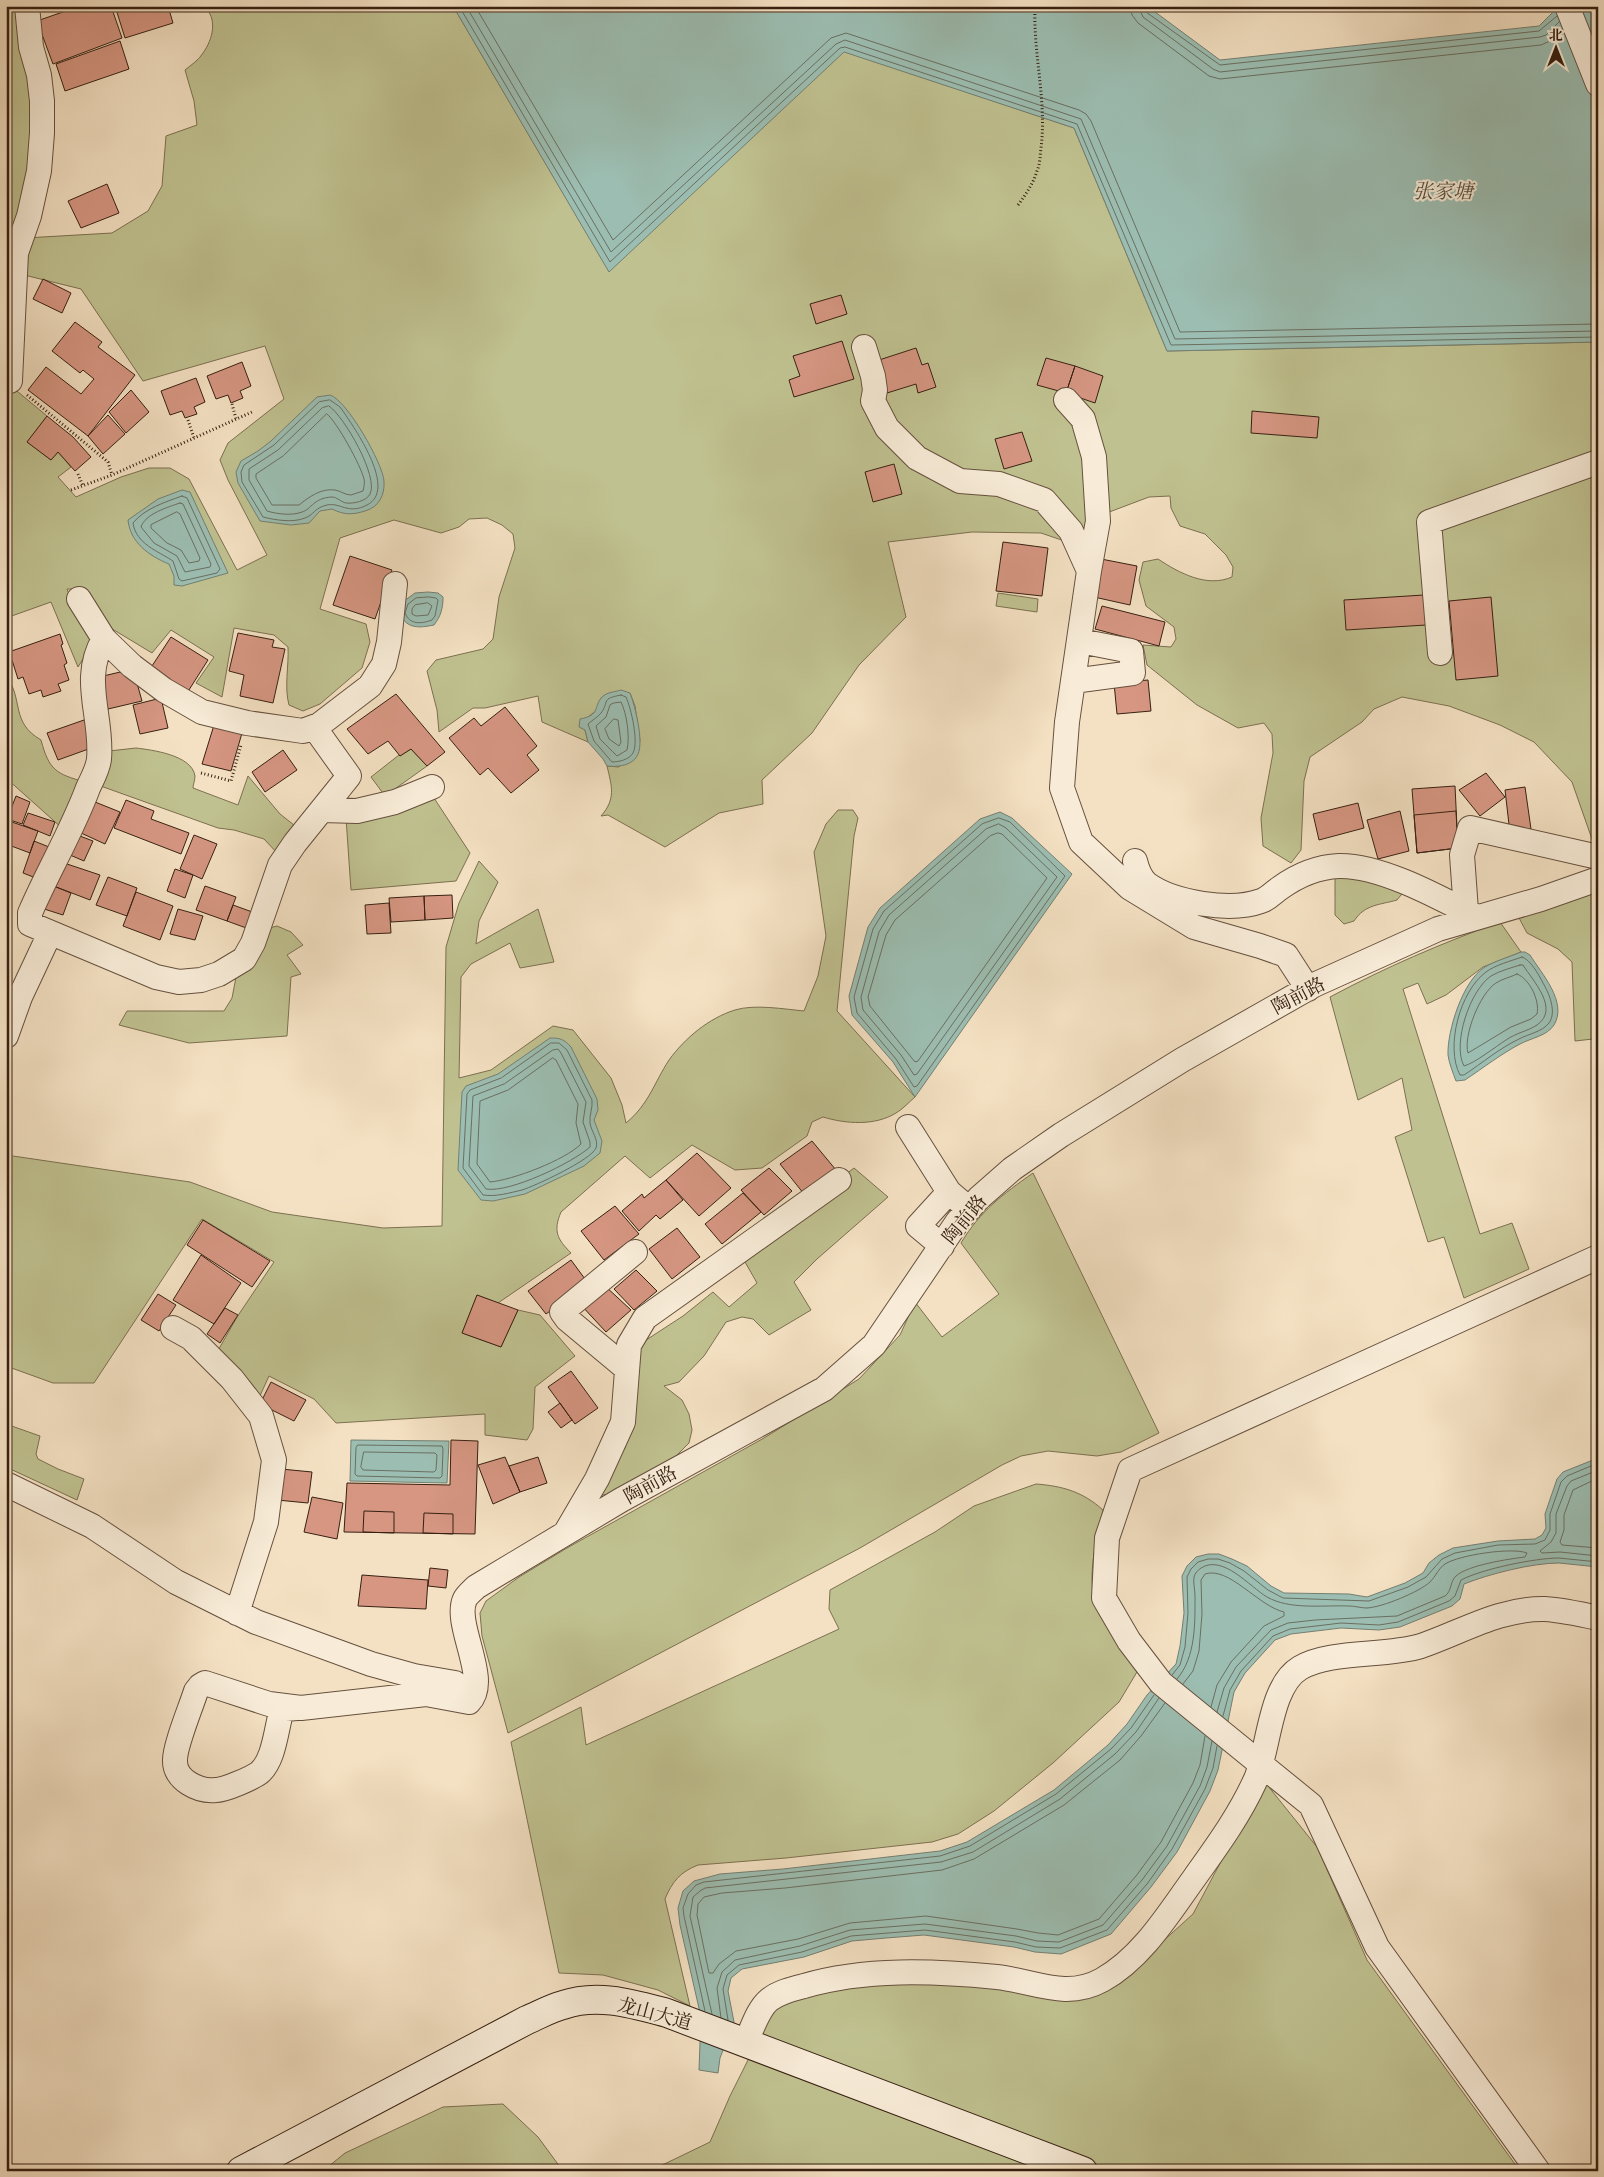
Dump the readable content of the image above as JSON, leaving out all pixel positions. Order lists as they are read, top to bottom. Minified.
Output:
{"streets":{"main road":["龙山大道"],"street":["陶前路"]},"water":["张家塘"],"north":"top"}
